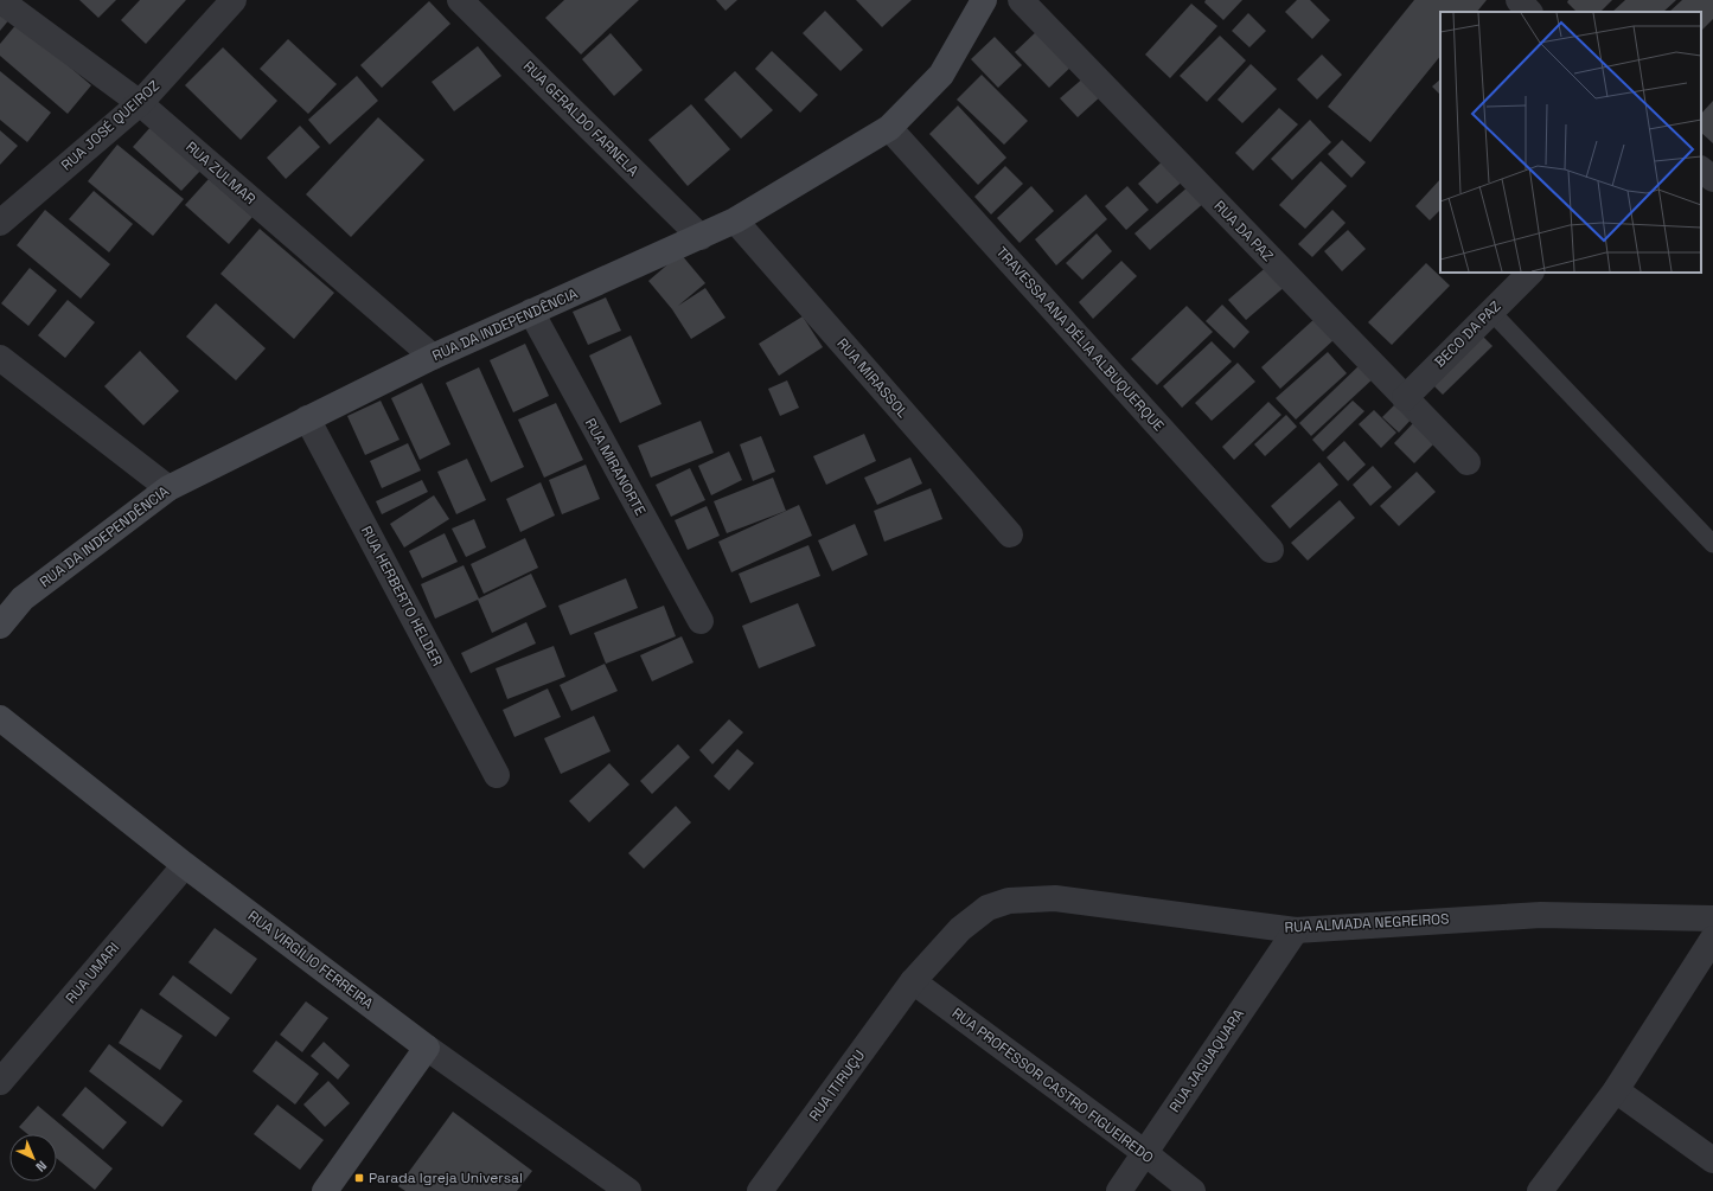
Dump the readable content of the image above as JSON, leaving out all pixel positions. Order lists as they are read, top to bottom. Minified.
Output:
{"streets":{"street":["RUA GERALDO FARNELA","RUA JOSÉ QUEIROZ","RUA ZULMAR","RUA DA PAZ","RUA DA INDEPENDÊNCIA","BECO DA PAZ","TRAVESSA ANA DÉLIA ALBUQUERQUE","RUA MIRASSOL","RUA MIRANORTE","RUA HERBERTO HELDER","RUA ALMADA NEGREIROS","RUA VIRGÍLIO FERREIRA","RUA UMARI","RUA JAGUAQUARA","RUA ITIRUÇU","RUA PROFESSOR CASTRO FIGUEIREDO"]},"crossings":[["RUA GERALDO FARNELA","RUA DA INDEPENDÊNCIA"],["RUA JOSÉ QUEIROZ","RUA ZULMAR"],["RUA ZULMAR","RUA DA INDEPENDÊNCIA"],["RUA DA PAZ","BECO DA PAZ"],["RUA DA INDEPENDÊNCIA","TRAVESSA ANA DÉLIA ALBUQUERQUE"],["RUA DA INDEPENDÊNCIA","RUA MIRASSOL"],["RUA DA INDEPENDÊNCIA","RUA MIRANORTE"],["RUA DA INDEPENDÊNCIA","RUA HERBERTO HELDER"],["RUA ALMADA NEGREIROS","RUA JAGUAQUARA"],["RUA ALMADA NEGREIROS","RUA ITIRUÇU"],["RUA ALMADA NEGREIROS","RUA PROFESSOR CASTRO FIGUEIREDO"],["RUA VIRGÍLIO FERREIRA","RUA UMARI"],["RUA JAGUAQUARA","RUA PROFESSOR CASTRO FIGUEIREDO"],["RUA ITIRUÇU","RUA PROFESSOR CASTRO FIGUEIREDO"]],"places":{"transit":["Parada Igreja Universal"]},"north":"bottom right"}
